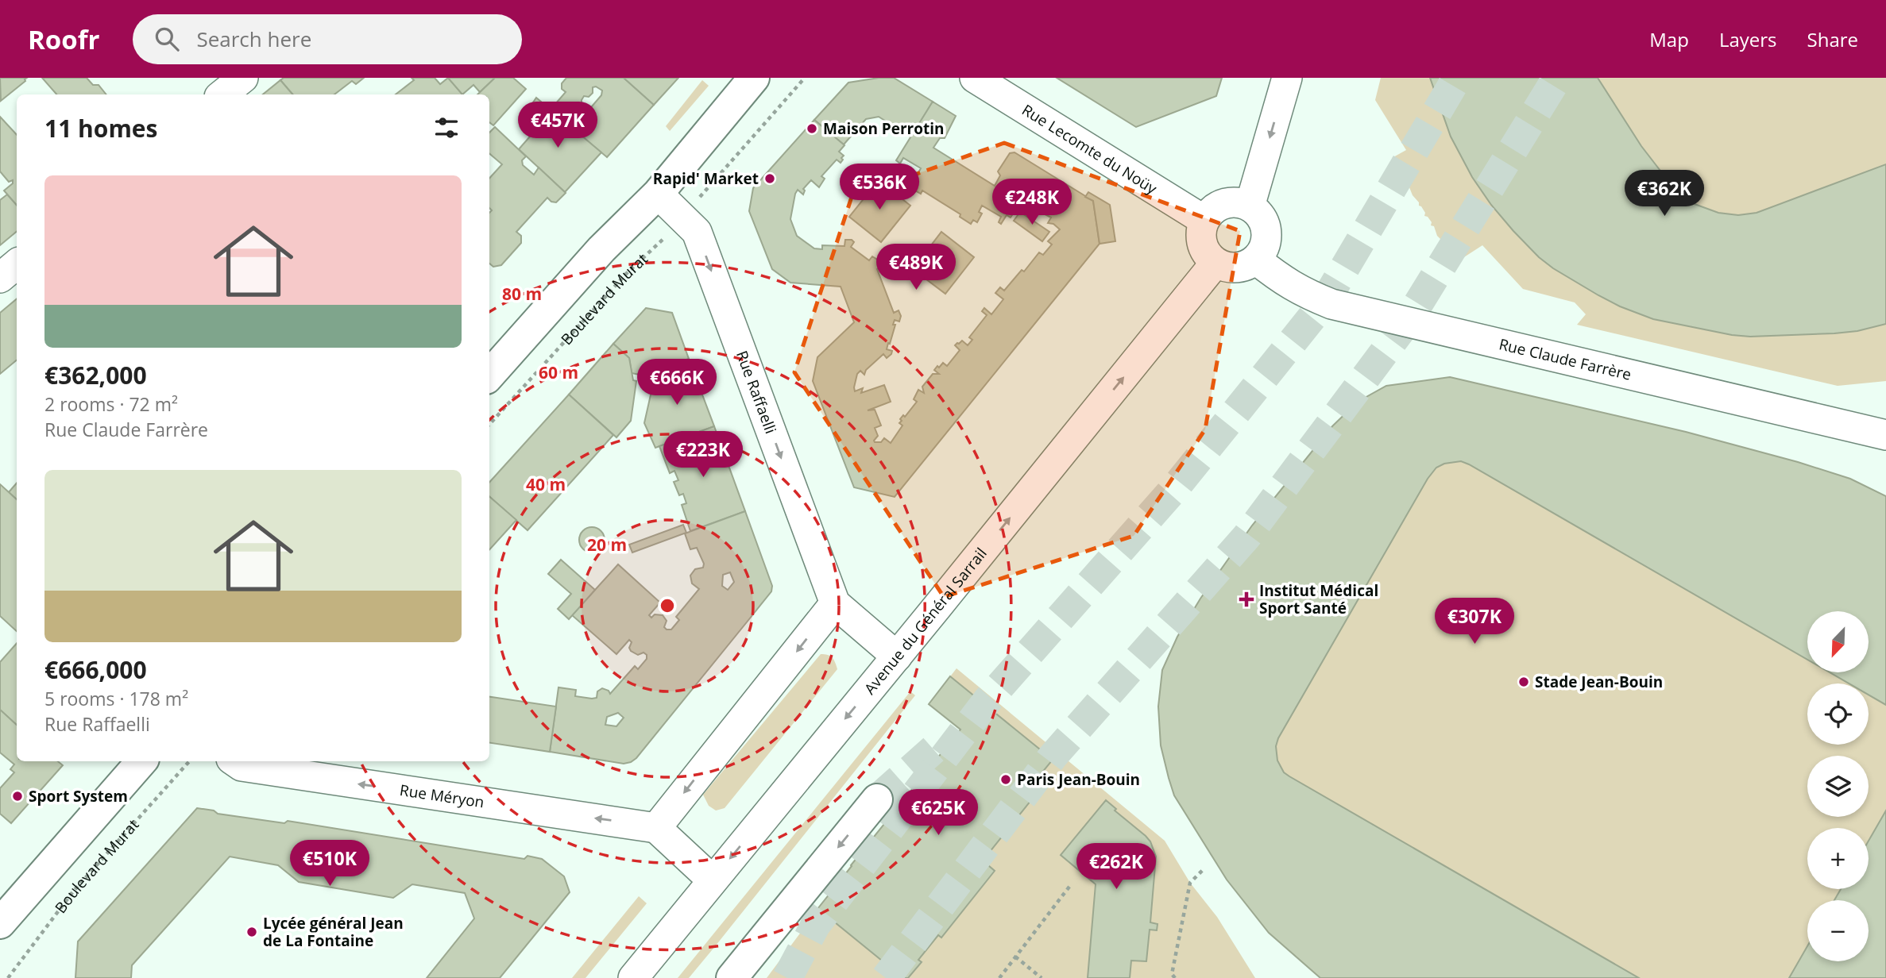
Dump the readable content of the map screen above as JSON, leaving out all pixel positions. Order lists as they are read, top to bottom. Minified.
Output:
{"streets":{"street":["Rue Lecomte du Noüy","Rue Claude Farrère","Rue Raffaelli","Avenue du Général Sarrail","Rue Méryon"],"path":["Boulevard Murat"]},"crossings":[["Rue Lecomte du Noüy","Rue Claude Farrère"],["Rue Lecomte du Noüy","Avenue du Général Sarrail"],["Rue Claude Farrère","Avenue du Général Sarrail"]],"one_way":["Rue Raffaelli","Rue Méryon"],"places":{"other":["Maison Perrotin","Rapid' Market","Stade Jean-Bouin","Paris Jean-Bouin","Sport System","Lycée général Jean de La Fontaine"],"health":["Institut Médical Sport Santé"]},"north":"bottom left","page":{"header":"Roofr","search":"Search here","nav":["Map","Layers","Share"],"heading":"11 homes","price":["€457K","€536K","€362K","€248K","€489K","€666K","€223K","€307K","€625K","€510K","€262K"],"list":[{"name":"€362,000","note":"2 rooms · 72 m² · Rue Claude Farrère"},{"name":"€666,000","note":"5 rooms · 178 m² · Rue Raffaelli"}],"map_buttons":["+","−"]},"rings":["80 m","60 m","40 m","20 m"]}
